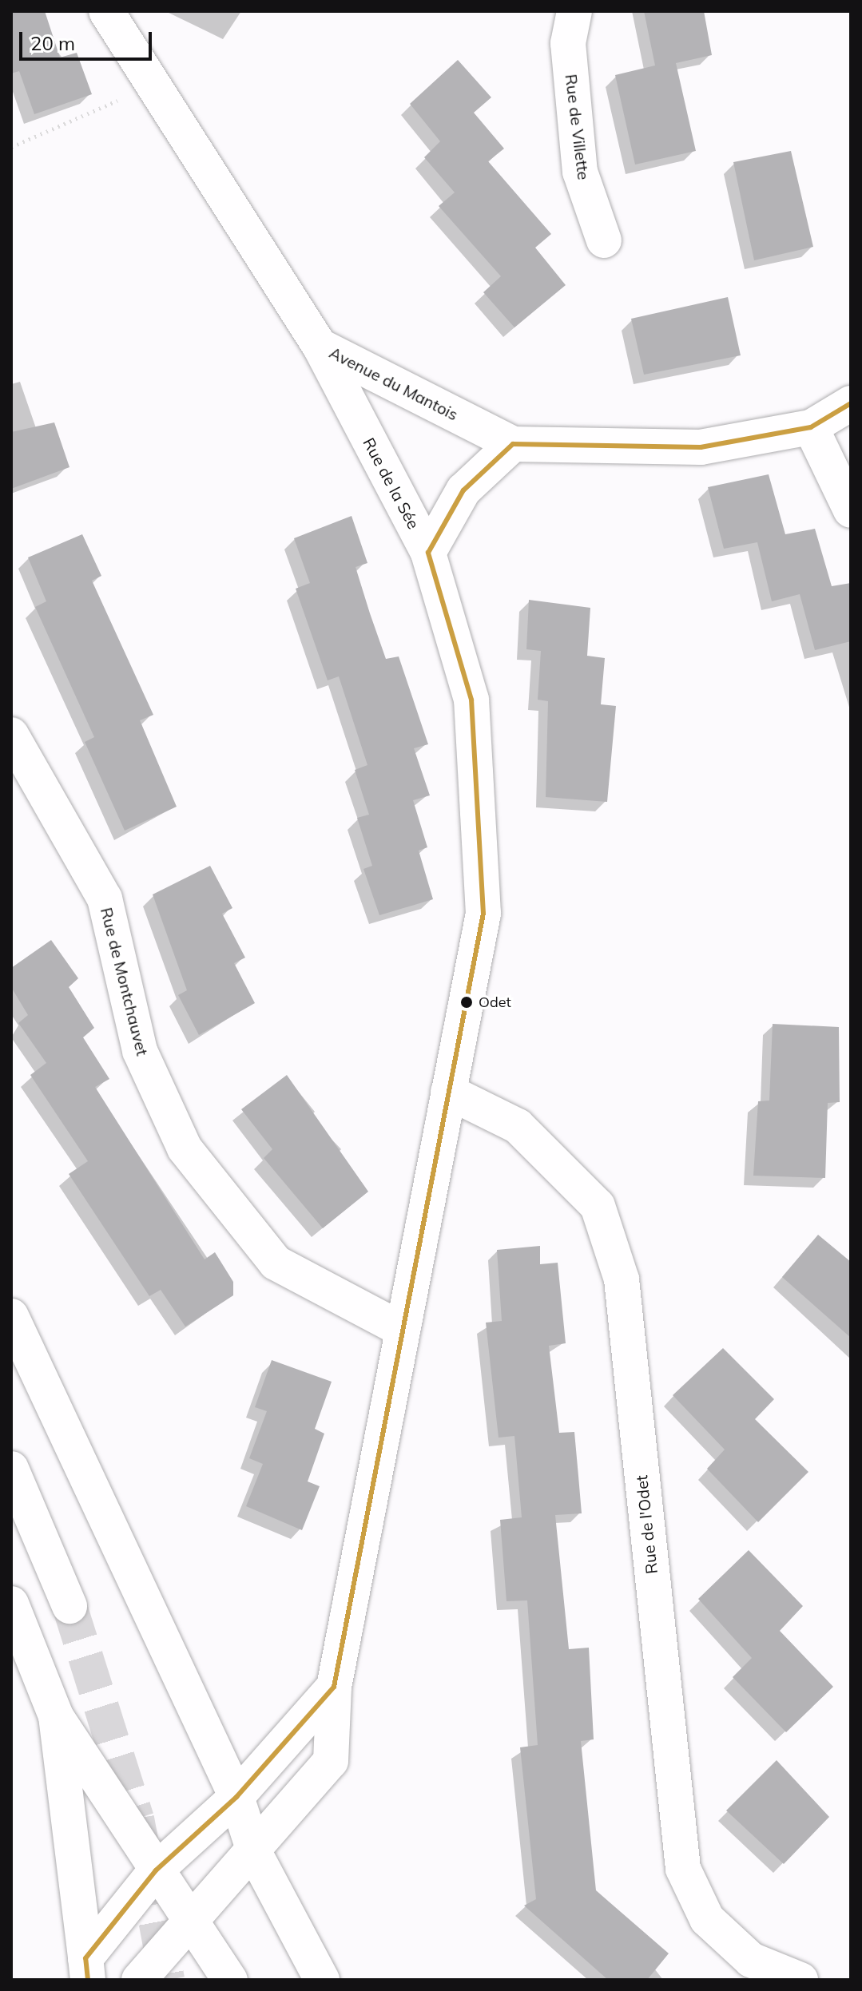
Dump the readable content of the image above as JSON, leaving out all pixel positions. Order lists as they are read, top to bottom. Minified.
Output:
{"streets":{"street":["Rue de Villette","Avenue du Mantois","Rue de la Sée","Rue de Montchauvet","Rue de l'Odet"]},"crossings":[["Avenue du Mantois","Rue de la Sée"],["Rue de la Sée","Rue de Montchauvet"],["Rue de la Sée","Rue de l'Odet"]],"places":["Odet"],"scale_bar":"20 m"}
